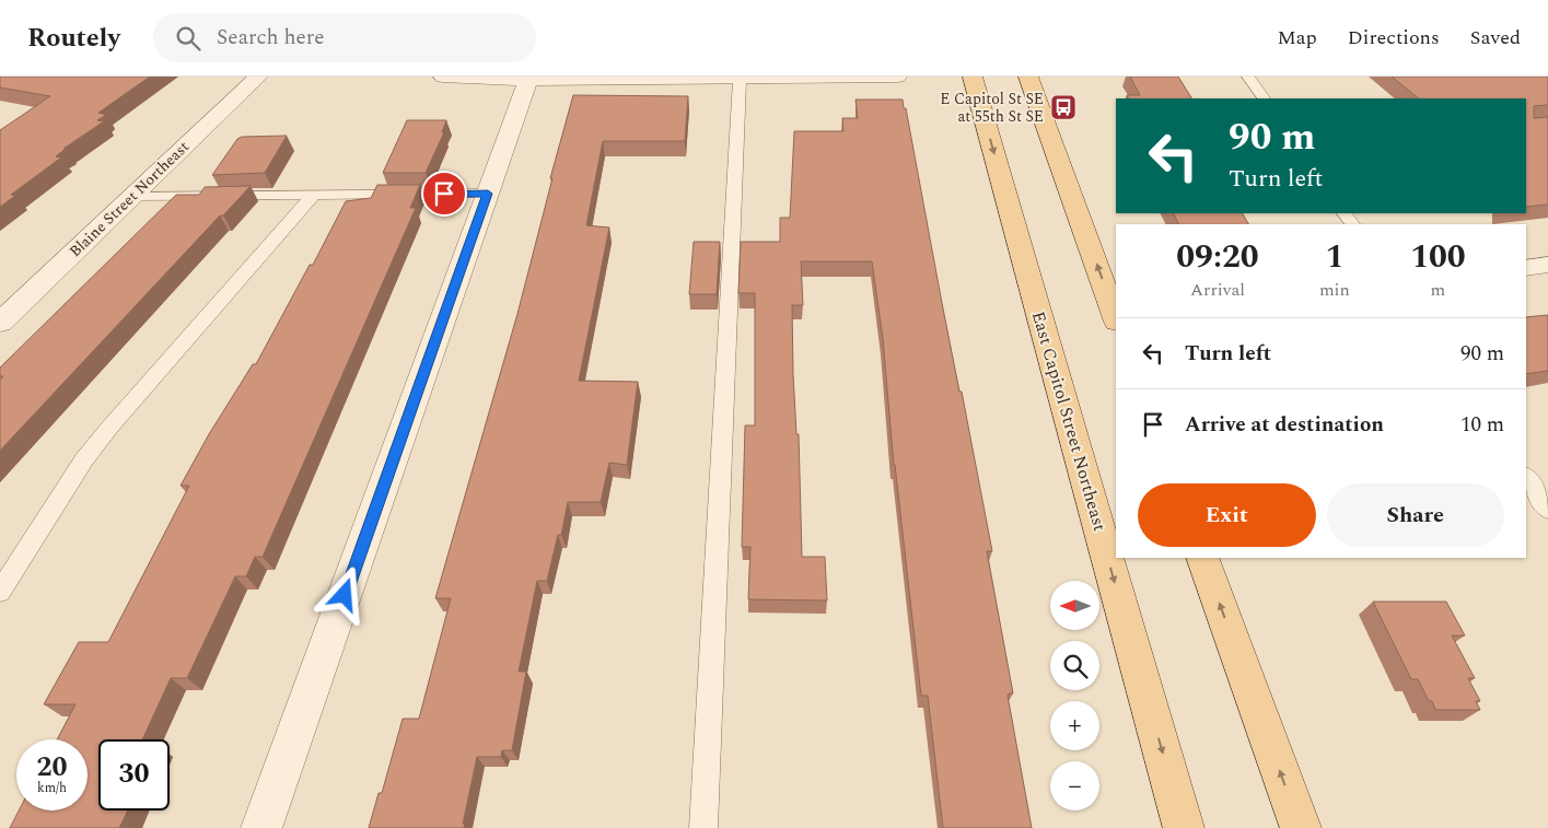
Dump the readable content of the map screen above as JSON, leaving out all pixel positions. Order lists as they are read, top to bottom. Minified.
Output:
{"streets":{"main road":["East Capitol Street Northeast"],"street":["Blaine Street Northeast"]},"places":{"bus stop":["E Capitol St SE at 55th St SE"]},"north":"left","page":{"header":"Routely","search":"Search here","nav":["Map","Directions","Saved"],"turn":["90 m","Turn left"],"eta":["09:20","Arrival","1","min","100","m"],"list":[{"name":"Turn left","value":"90 m"},{"name":"Arrive at destination","value":"10 m"}],"buttons":["Exit","Share"],"map_buttons":["+","−"],"speed":"20 km/h","limit":"30"}}
